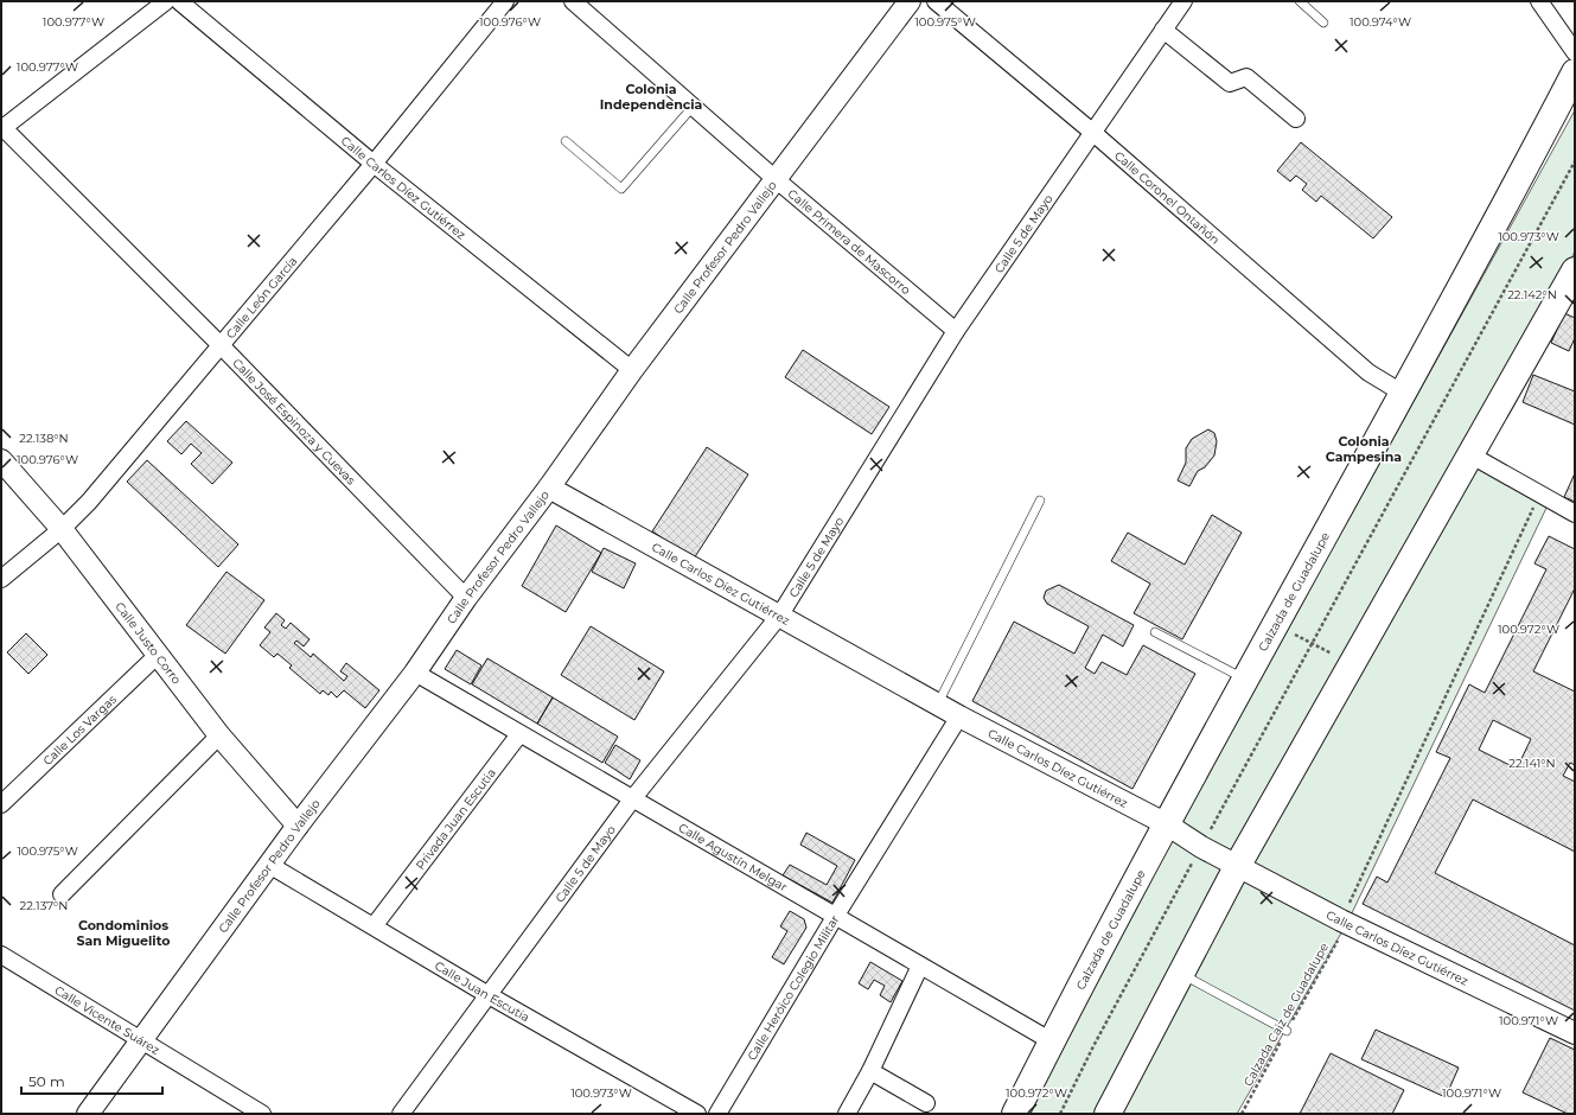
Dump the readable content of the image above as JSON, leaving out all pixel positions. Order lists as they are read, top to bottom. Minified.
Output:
{"streets":{"main road":["Calzada de Guadalupe"],"street":["Calle Carlos Díez Gutiérrez","Calle Coronel Ontañón","Calle 5 de Mayo","Calle Primera de Mascorro","Calle Profesor Pedro Vallejo","Calle León García","Calle José Espinoza y Cuevas","Calle Justo Corro","Calle Los Vargas","Privada Juan Escutia","Calle Agustín Melgar","Calle Heróico Colegio Militar","Calle Juan Escutia","Calle Vicente Suárez"],"path":["Calzada Caiz de Guadalupe"]},"crossings":[["Calle Carlos Díez Gutiérrez","Calle 5 de Mayo"],["Calle Carlos Díez Gutiérrez","Calle Profesor Pedro Vallejo"],["Calle Carlos Díez Gutiérrez","Calle León García"],["Calle Carlos Díez Gutiérrez","Calzada de Guadalupe"],["Calle Carlos Díez Gutiérrez","Calle Heróico Colegio Militar"],["Calle Carlos Díez Gutiérrez","Calzada Caiz de Guadalupe"],["Calle Coronel Ontañón","Calle 5 de Mayo"],["Calle Coronel Ontañón","Calzada de Guadalupe"],["Calle 5 de Mayo","Calle Primera de Mascorro"],["Calle 5 de Mayo","Calle Agustín Melgar"],["Calle 5 de Mayo","Calle Juan Escutia"],["Calle Primera de Mascorro","Calle Profesor Pedro Vallejo"],["Calle Profesor Pedro Vallejo","Calle José Espinoza y Cuevas"],["Calle Profesor Pedro Vallejo","Calle Justo Corro"],["Calle Profesor Pedro Vallejo","Calle Agustín Melgar"],["Calle Profesor Pedro Vallejo","Calle Juan Escutia"],["Calle Profesor Pedro Vallejo","Calle Vicente Suárez"],["Calle León García","Calle José Espinoza y Cuevas"],["Calle León García","Calle Justo Corro"],["Calzada de Guadalupe","Calle Agustín Melgar"],["Calle Justo Corro","Calle Los Vargas"],["Privada Juan Escutia","Calle Agustín Melgar"],["Privada Juan Escutia","Calle Juan Escutia"],["Calle Agustín Melgar","Calle Heróico Colegio Militar"]],"districts":["Colonia Independencia","Colonia Campesina","Condominios San Miguelito"],"scale_bar":"50 m","coordinates":["100.975°W","100.977°W","100.976°W","100.974°W","100.973°W","22.142°N","22.138°N","100.972°W","22.141°N","22.137°N","100.971°W"]}
